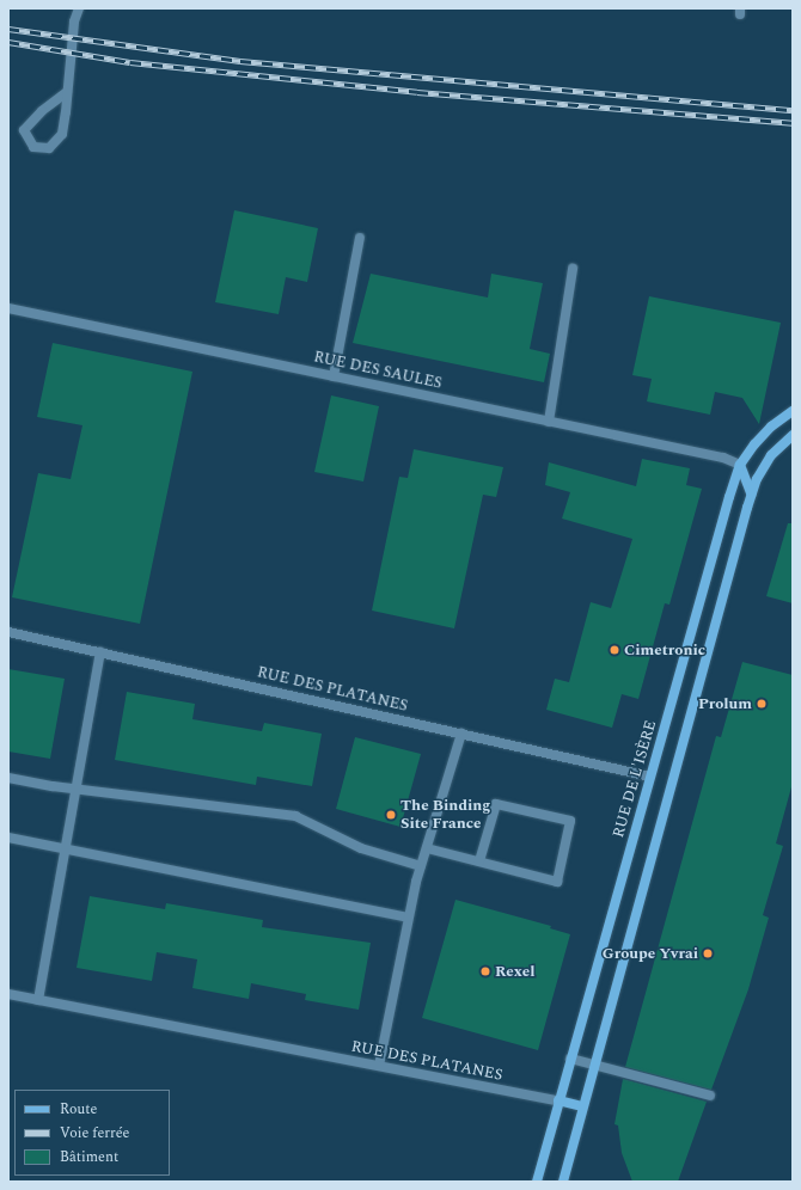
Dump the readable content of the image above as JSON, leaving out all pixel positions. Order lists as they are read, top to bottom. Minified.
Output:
{"streets":{"street":["RUE DES SAULES","RUE DES PLATANES","RUE DE L'ISÈRE"]},"crossings":[["RUE DES SAULES","RUE DE L'ISÈRE"],["RUE DES PLATANES","RUE DE L'ISÈRE"]],"places":["Cimetronic","Prolum","The Binding Site France","Groupe Yvrai","Rexel"],"legend":["Route","Voie ferrée","Bâtiment"]}
